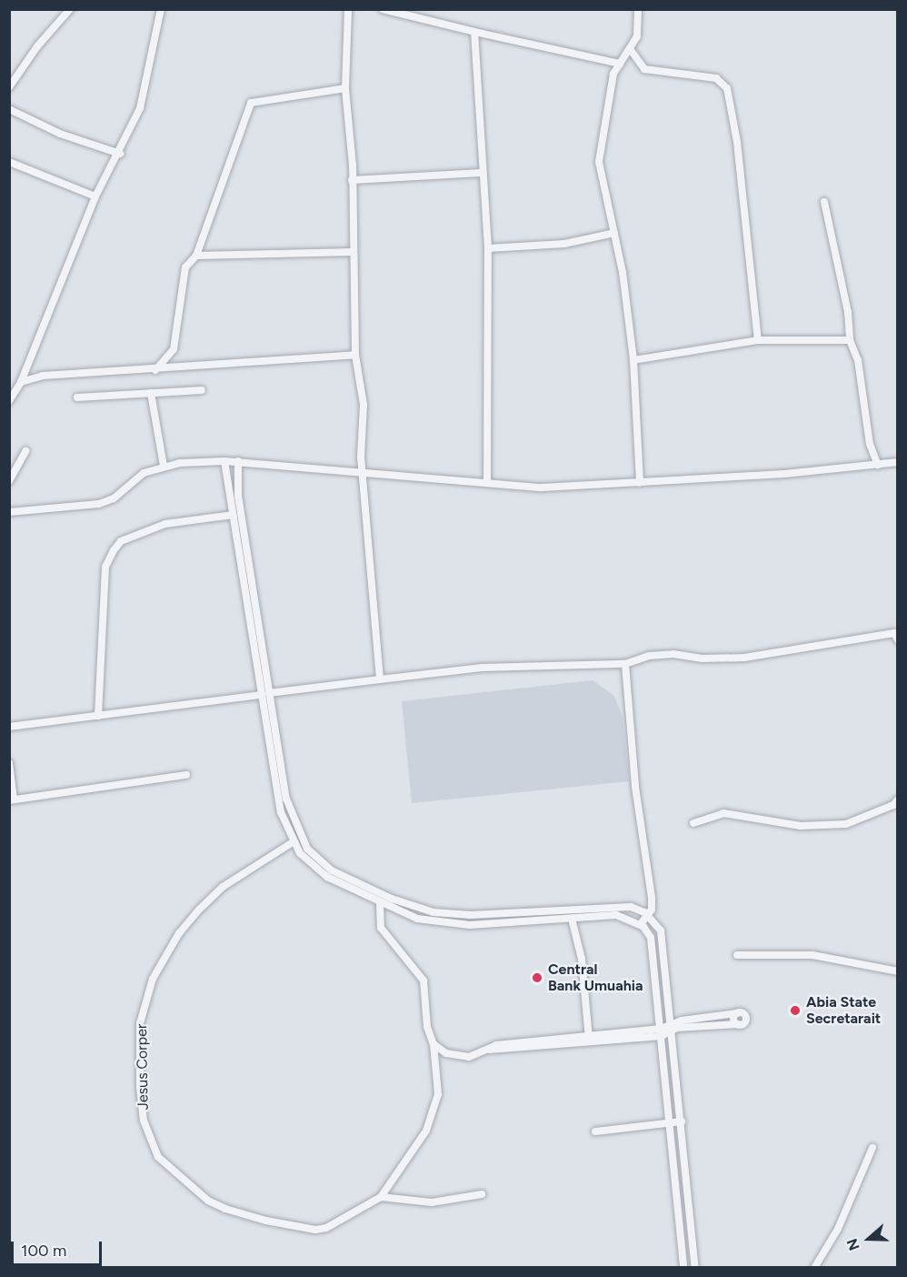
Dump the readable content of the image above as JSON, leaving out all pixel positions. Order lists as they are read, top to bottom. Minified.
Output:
{"streets":{"street":["Jesus Corper"]},"places":["Central Bank Umuahia","Abia State Secretarait"],"scale_bar":"100 m","north":"left"}
